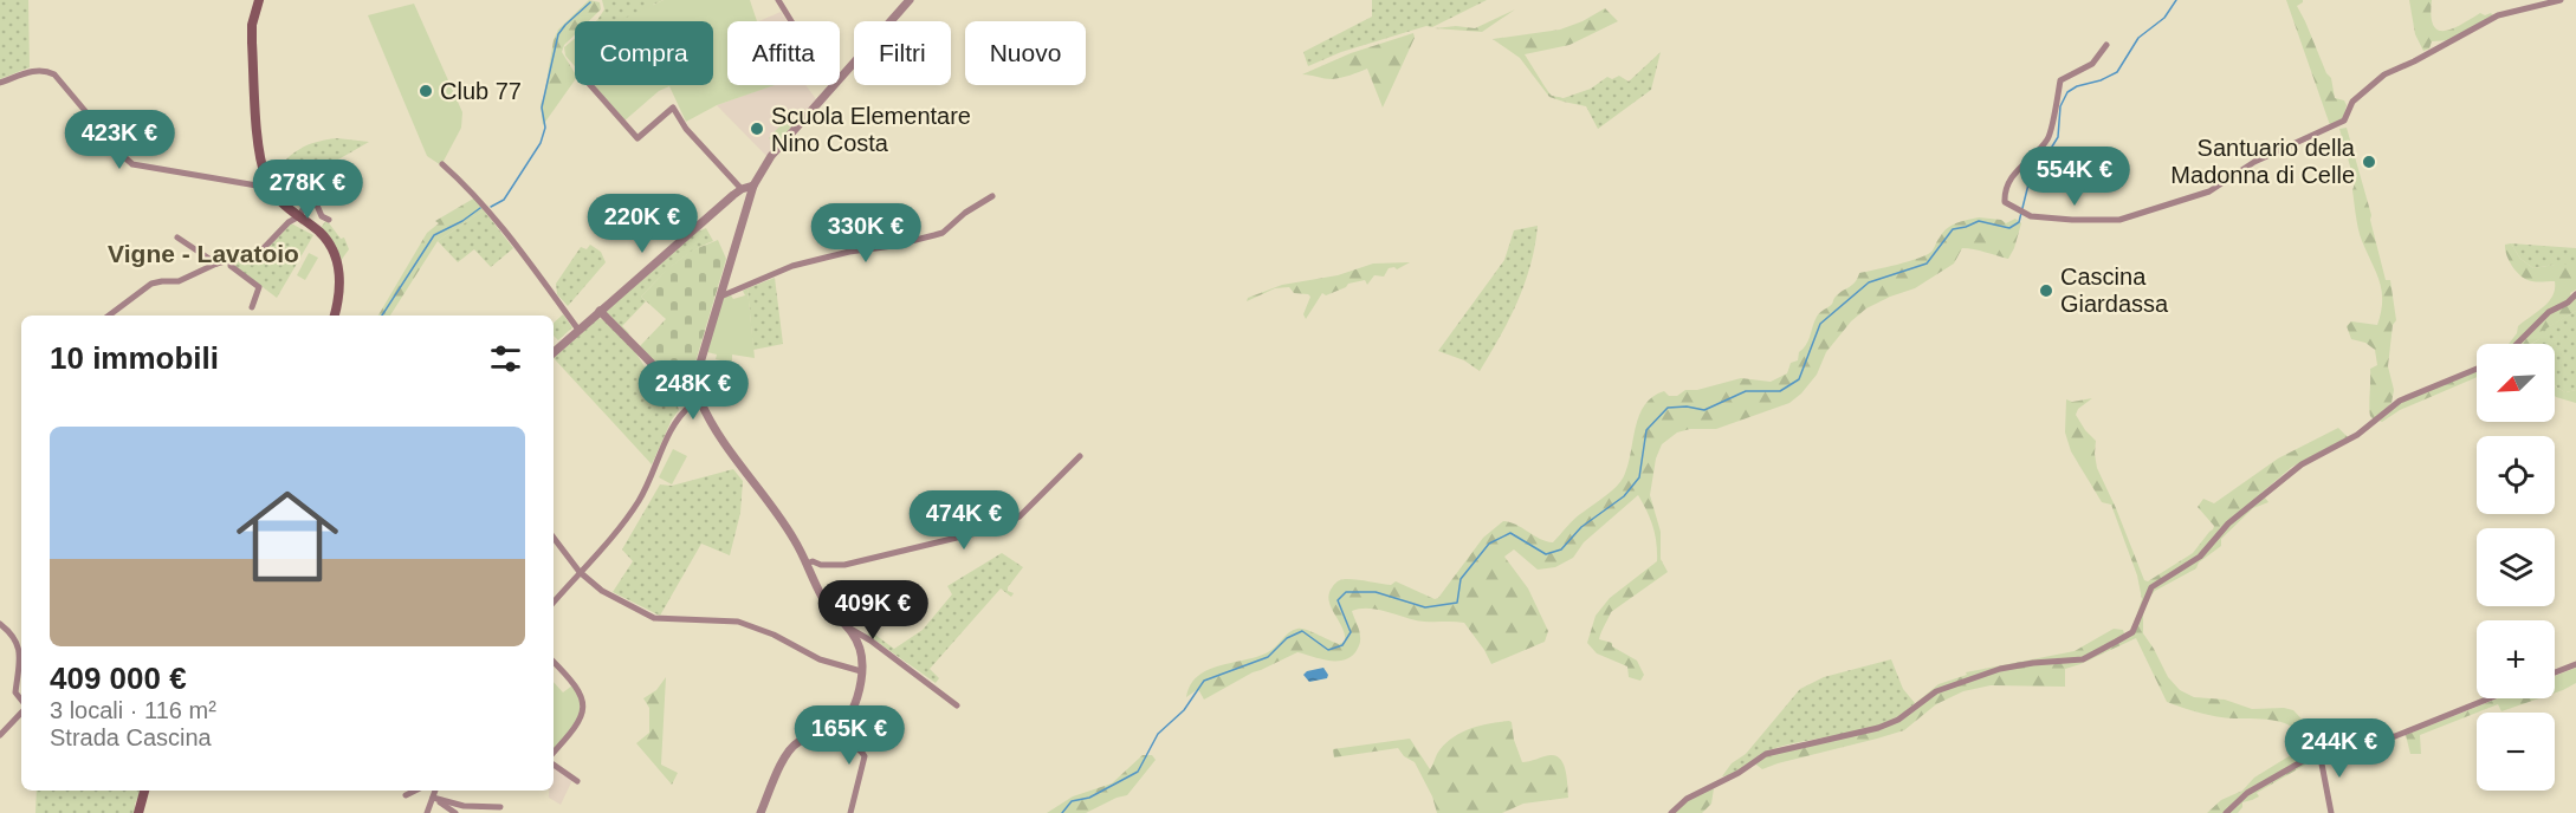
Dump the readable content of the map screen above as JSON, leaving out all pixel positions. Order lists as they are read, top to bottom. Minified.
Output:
{"districts":["Vigne - Lavatoio"],"places":["Club 77","Scuola Elementare Nino Costa","Santuario della Madonna di Celle","Cascina Giardassa"],"north":"bottom left","page":{"chip":["Compra","Affitta","Filtri","Nuovo"],"price":["423K €","554K €","278K €","220K €","330K €","248K €","474K €","409K €","165K €","244K €"],"heading":"10 immobili","map_buttons":["+","−"],"list":[{"name":"409 000 €","note":"3 locali · 116 m² · Strada Cascina"}]}}
